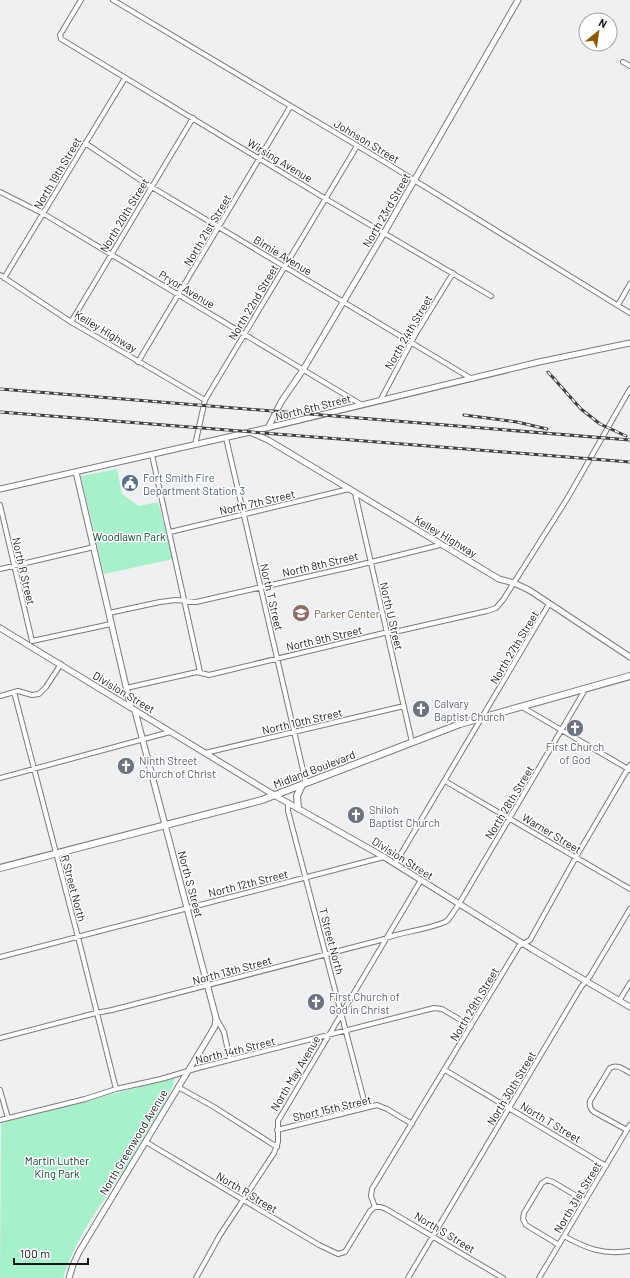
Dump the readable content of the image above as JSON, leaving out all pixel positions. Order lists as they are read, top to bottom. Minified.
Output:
{"streets":{"main road":["Midland Boulevard"],"street":["Johnson Street","Wirsing Avenue","North 19th Street","North 23rd Street","North 20th Street","North 21st Street","Birnie Avenue","Pryor Avenue","North 22nd Street","Kelley Highway","North 24th Street","North 6th Street","North 7th Street","North 8th Street","North R Street","North T Street","North U Street","North 9th Street","North 27th Street","Division Street","North 10th Street","North 28th Street","Warner Street","North 12th Street","North S Street","R Street North","T Street North","North 13th Street","North 29th Street","North 14th Street","North May Avenue","North 30th Street","Short 15th Street","North Greenwood Avenue","North 31st Street"]},"crossings":[["Johnson Street","North 23rd Street"],["Johnson Street","North 21st Street"],["Johnson Street","North 22nd Street"],["Wirsing Avenue","North 19th Street"],["Wirsing Avenue","North 23rd Street"],["Wirsing Avenue","North 20th Street"],["Wirsing Avenue","North 21st Street"],["Wirsing Avenue","North 22nd Street"],["Wirsing Avenue","North 24th Street"],["North 19th Street","Birnie Avenue"],["North 19th Street","Pryor Avenue"],["North 19th Street","Kelley Highway"],["North 23rd Street","Birnie Avenue"],["North 23rd Street","Pryor Avenue"],["North 23rd Street","North 6th Street"],["North 20th Street","Birnie Avenue"],["North 20th Street","Pryor Avenue"],["North 20th Street","Kelley Highway"],["North 21st Street","Birnie Avenue"],["North 21st Street","Pryor Avenue"],["North 21st Street","Kelley Highway"],["Birnie Avenue","North 22nd Street"],["Birnie Avenue","North 24th Street"],["Birnie Avenue","North 6th Street"],["Pryor Avenue","North 22nd Street"],["Pryor Avenue","North 6th Street"],["North 22nd Street","Kelley Highway"],["North 22nd Street","North 6th Street"],["Kelley Highway","North 6th Street"],["Kelley Highway","North 7th Street"],["Kelley Highway","North 8th Street"],["Kelley Highway","North U Street"],["Kelley Highway","North 9th Street"],["Kelley Highway","North 27th Street"],["North 24th Street","North 6th Street"],["North 6th Street","North T Street"],["North 6th Street","North S Street"],["North 7th Street","North T Street"],["North 8th Street","North T Street"],["North 8th Street","North U Street"],["North 8th Street","North S Street"],["North R Street","Division Street"],["North R Street","North S Street"],["North R Street","North 29th Street"],["North R Street","North Greenwood Avenue"],["North T Street","North 9th Street"],["North T Street","North 10th Street"],["North T Street","Midland Boulevard"],["North T Street","North 29th Street"],["North T Street","North 30th Street"],["North T Street","North 31st Street"],["North U Street","North 9th Street"],["North U Street","North 10th Street"],["North U Street","Midland Boulevard"],["North 9th Street","North S Street"],["North 27th Street","Division Street"],["North 27th Street","Midland Boulevard"],["North 27th Street","Warner Street"],["Division Street","North 10th Street"],["Division Street","Midland Boulevard"],["Division Street","North 28th Street"],["Division Street","North 12th Street"],["Division Street","North S Street"],["Division Street","T Street North"],["Division Street","North 13th Street"],["Division Street","North 29th Street"],["Division Street","North May Avenue"],["Division Street","North 30th Street"],["Midland Boulevard","North 28th Street"],["Midland Boulevard","North S Street"],["Midland Boulevard","R Street North"],["North 28th Street","Warner Street"],["North 28th Street","North 13th Street"],["Warner Street","North 29th Street"],["North 12th Street","North S Street"],["North 12th Street","R Street North"],["North 12th Street","T Street North"],["North S Street","North 13th Street"],["North S Street","North 29th Street"],["North S Street","North 14th Street"],["North S Street","North 30th Street"],["North S Street","North Greenwood Avenue"],["R Street North","North 13th Street"],["R Street North","North 14th Street"],["T Street North","North 13th Street"],["T Street North","North 14th Street"],["T Street North","North May Avenue"],["T Street North","Short 15th Street"],["North 13th Street","North May Avenue"],["North 29th Street","North 14th Street"],["North 29th Street","Short 15th Street"],["North 14th Street","North May Avenue"],["North 14th Street","North Greenwood Avenue"],["North May Avenue","Short 15th Street"]],"parks":["Woodlawn Park","Martin Luther King Park"],"places":{"public building":["Fort Smith Fire Department Station 3"],"school or university":["Parker Center"],"church":["Calvary Baptist Church","First Church of God","Ninth Street Church of Christ","Shiloh Baptist Church","First Church of God in Christ"]},"scale_bar":"100 m","north":"top right"}
